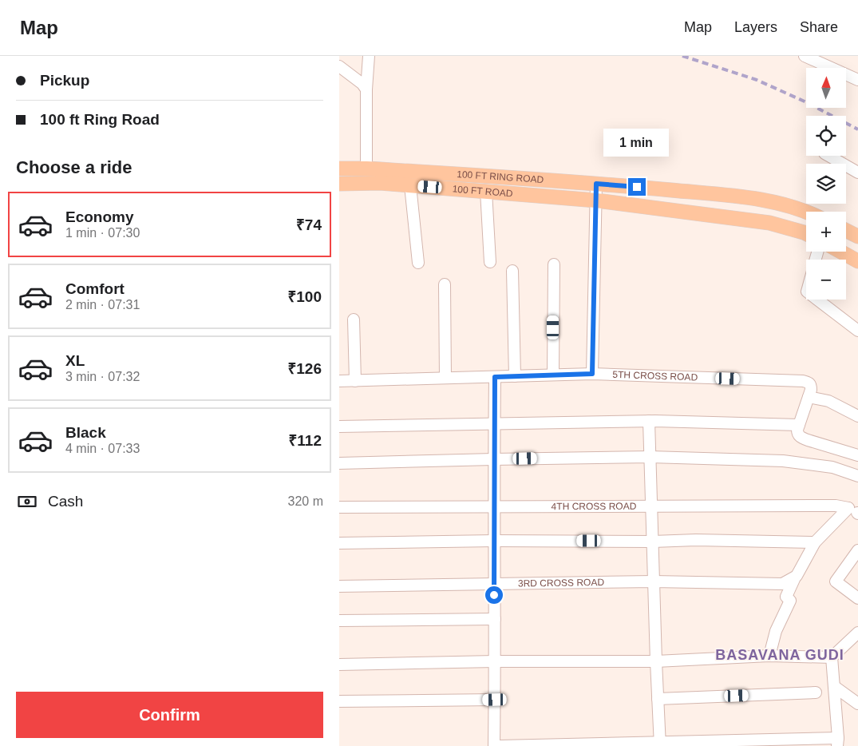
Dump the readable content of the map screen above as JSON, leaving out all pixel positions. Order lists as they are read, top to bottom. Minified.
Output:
{"streets":{"main road":["100 FT RING ROAD","100 FT ROAD"],"street":["5TH CROSS ROAD","4TH CROSS ROAD","3RD CROSS ROAD"]},"districts":["BASAVANA GUDI"],"north":"top","page":{"header":"Map","nav":["Map","Layers","Share"],"banner":["Pickup","100 ft Ring Road"],"map_buttons":["+","−"],"bubble":"1 min","heading":"Choose a ride","list":[{"name":"Economy","note":"1 min · 07:30","value":"₹74"},{"name":"Comfort","note":"2 min · 07:31","value":"₹100"},{"name":"XL","note":"3 min · 07:32","value":"₹126"},{"name":"Black","note":"4 min · 07:33","value":"₹112"}],"pay":["Cash","320 m"],"buttons":"Confirm"}}
